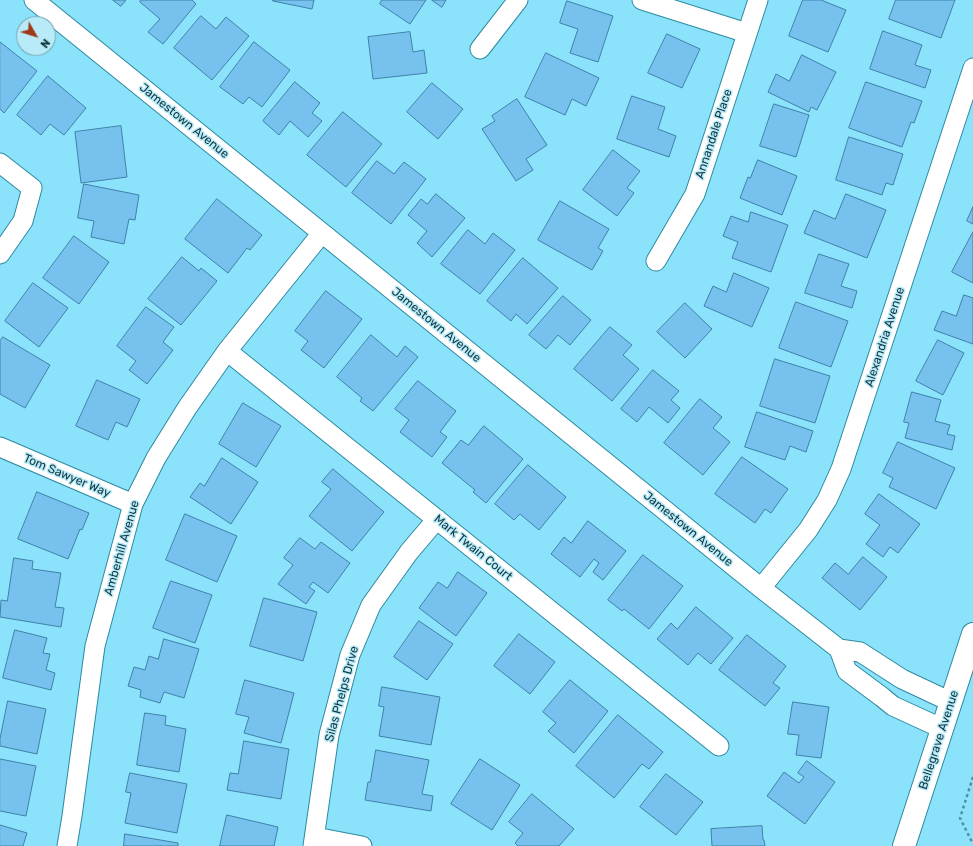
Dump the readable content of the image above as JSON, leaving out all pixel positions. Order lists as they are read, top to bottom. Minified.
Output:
{"streets":{"main road":["Bellegrave Avenue"],"street":["Jamestown Avenue","Annandale Place","Alexandria Avenue","Tom Sawyer Way","Amberhill Avenue","Mark Twain Court","Silas Phelps Drive"]},"crossings":[["Jamestown Avenue","Alexandria Avenue"],["Jamestown Avenue","Amberhill Avenue"],["Jamestown Avenue","Bellegrave Avenue"],["Tom Sawyer Way","Amberhill Avenue"],["Amberhill Avenue","Mark Twain Court"],["Mark Twain Court","Silas Phelps Drive"]],"north":"bottom right"}
